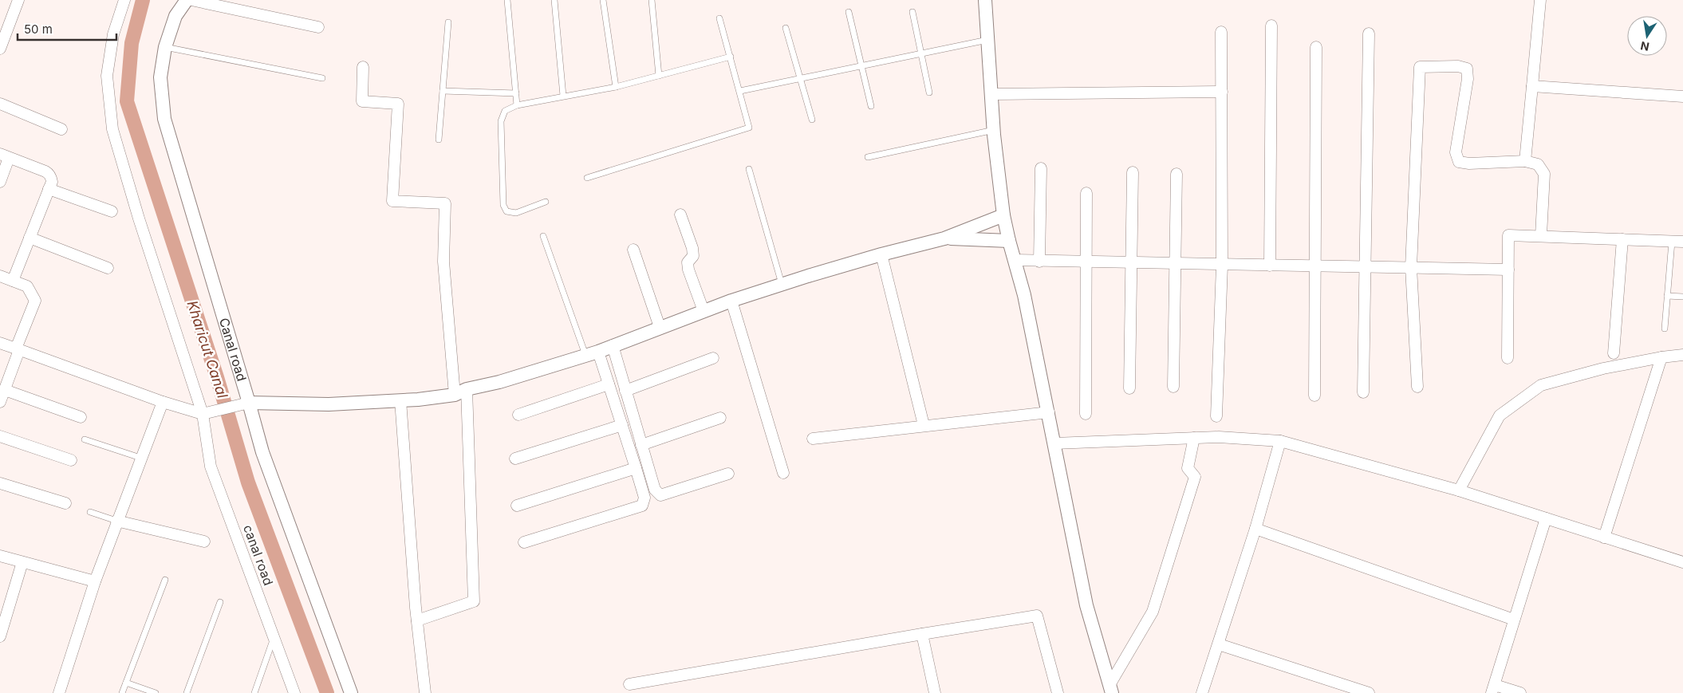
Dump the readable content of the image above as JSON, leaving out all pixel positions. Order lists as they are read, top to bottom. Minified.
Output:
{"streets":{"street":["Canal road","canal road"]},"water":["Kharicut Canal"],"scale_bar":"50 m","north":"bottom"}
